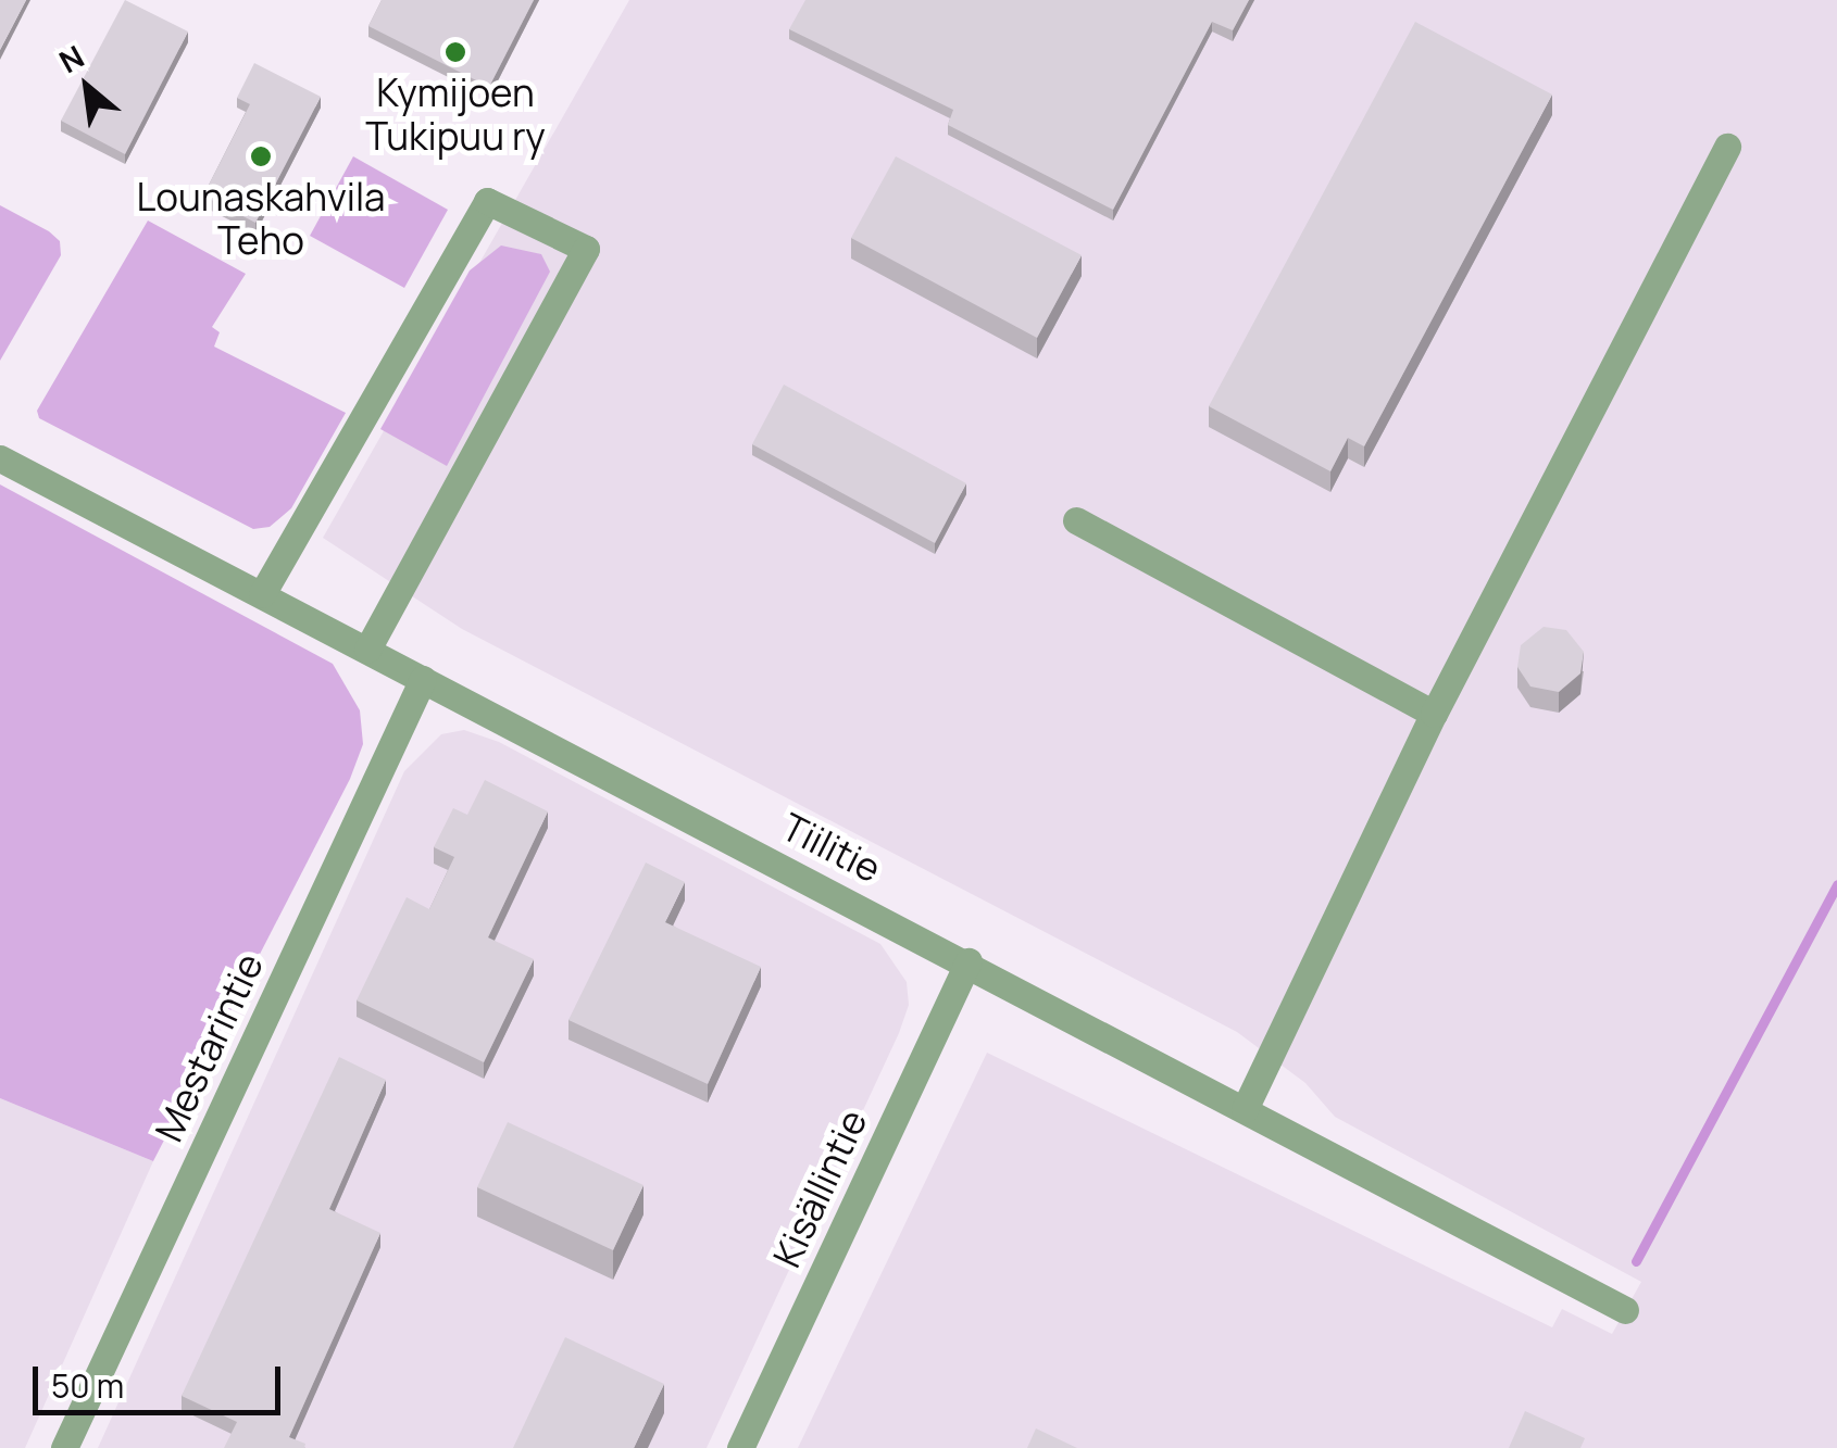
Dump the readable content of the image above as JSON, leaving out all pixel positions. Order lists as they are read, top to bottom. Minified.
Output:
{"streets":{"street":["Tiilitie","Mestarintie","Kisällintie"]},"crossings":[["Tiilitie","Mestarintie"],["Tiilitie","Kisällintie"]],"places":["Kymijoen Tukipuu ry","Lounaskahvila Teho"],"scale_bar":"50 m","north":"top left"}
